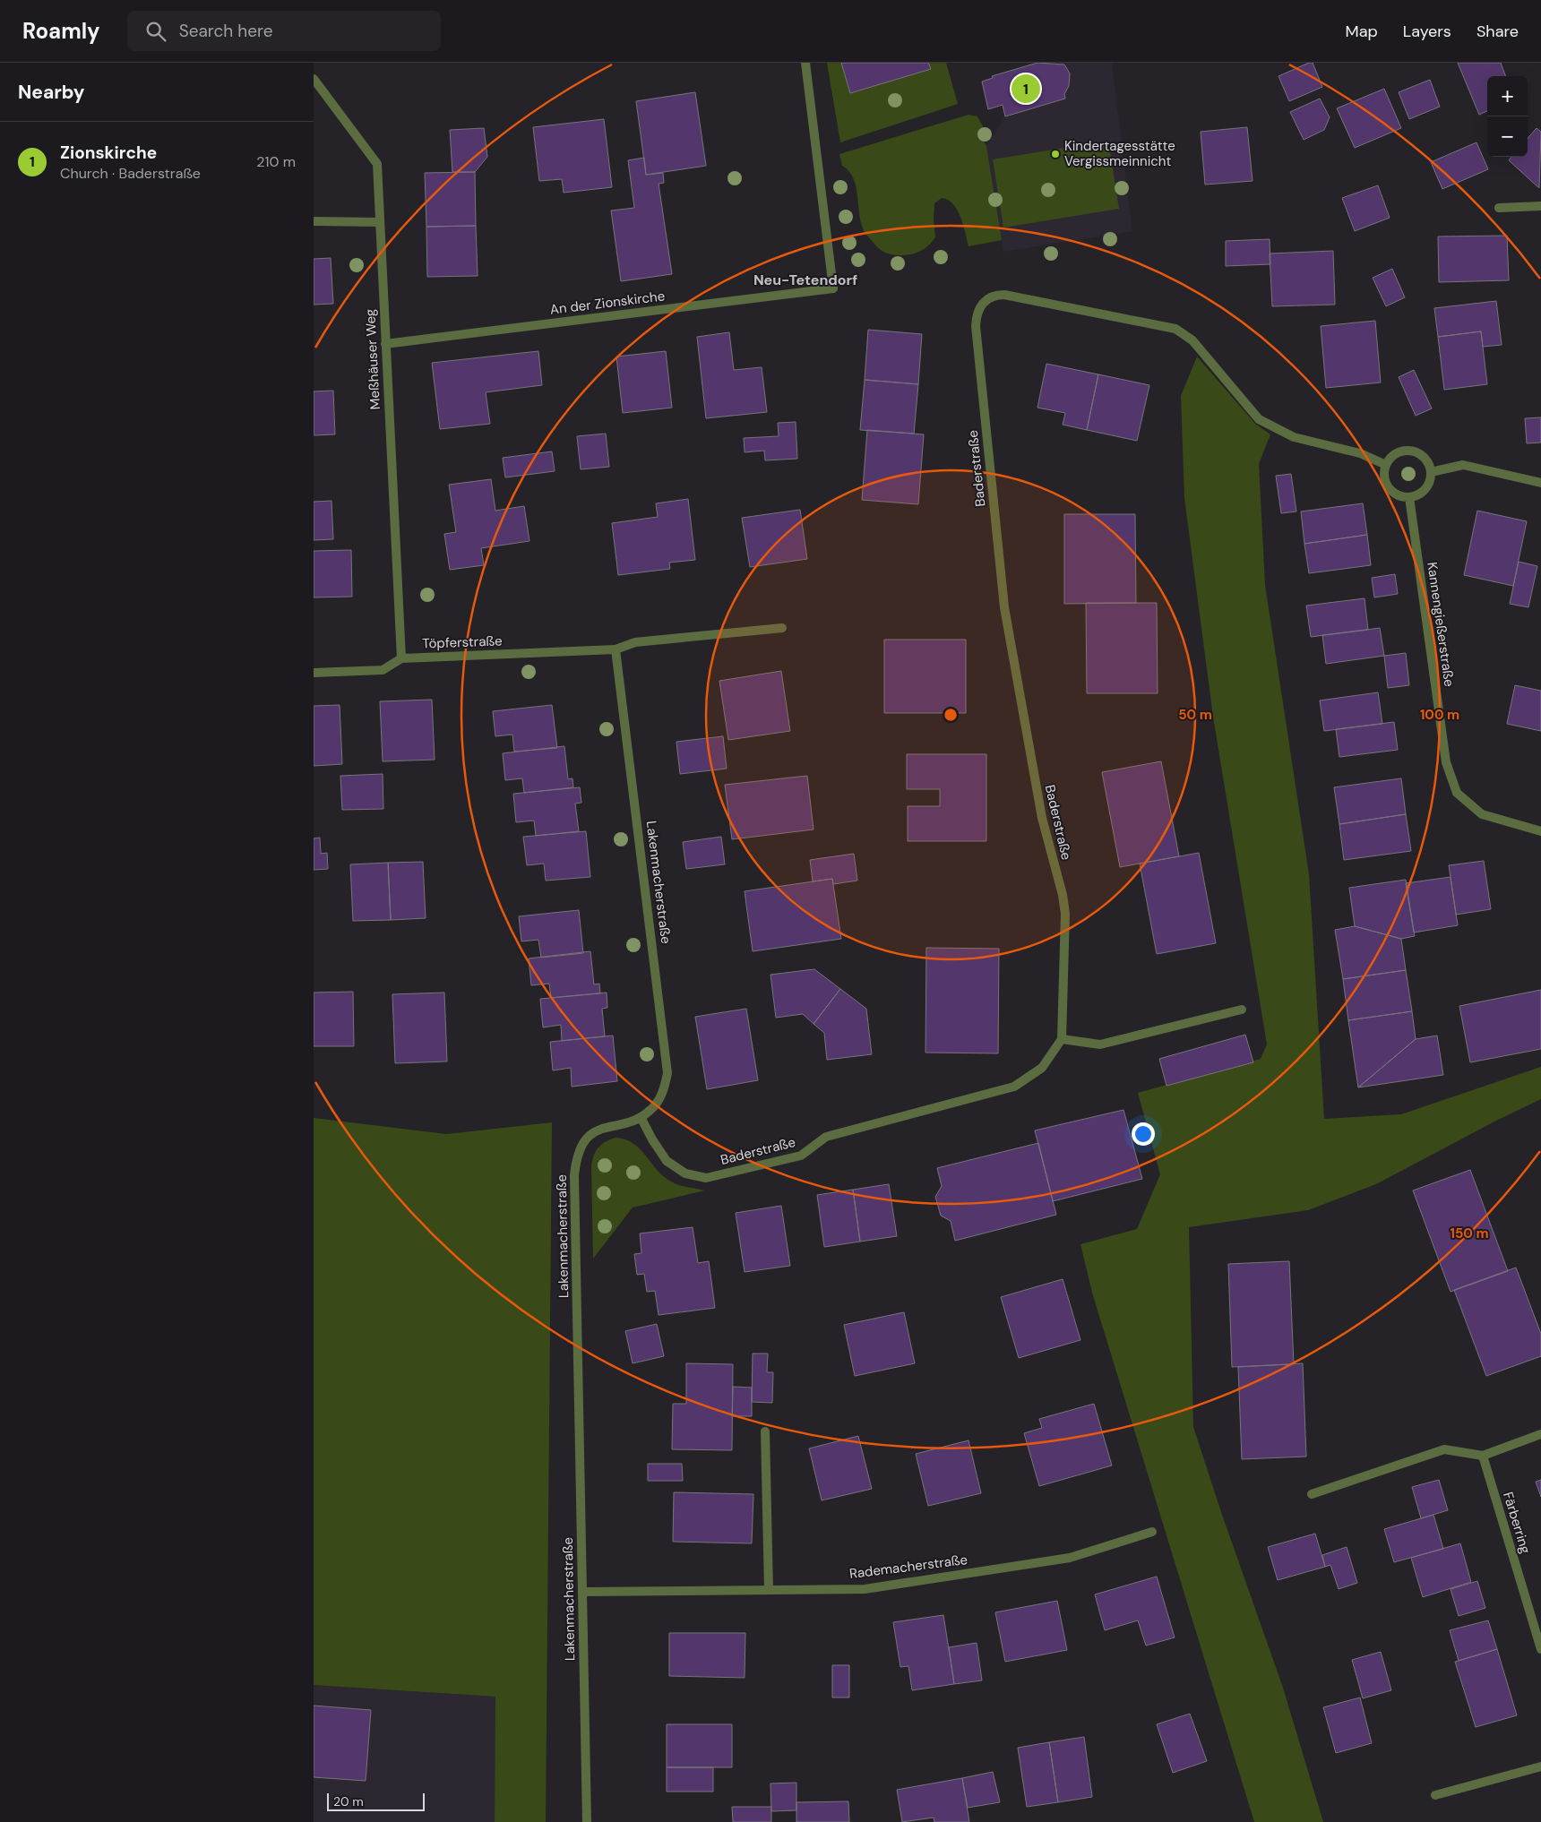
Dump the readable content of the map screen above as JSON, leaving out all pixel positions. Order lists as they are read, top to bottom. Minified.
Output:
{"streets":{"street":["An der Zionskirche","Meßhäuser Weg","Baderstraße","Kannengießerstraße","Töpferstraße","Lakenmacherstraße","Färberring","Rademacherstraße"]},"crossings":[["An der Zionskirche","Meßhäuser Weg"],["Meßhäuser Weg","Töpferstraße"],["Baderstraße","Kannengießerstraße"],["Baderstraße","Lakenmacherstraße"],["Töpferstraße","Lakenmacherstraße"],["Lakenmacherstraße","Rademacherstraße"]],"districts":["Neu-Tetendorf"],"places":["Kindertagesstätte Vergissmeinnicht"],"scale_bar":"20 m","page":{"header":"Roamly","search":"Search here","nav":["Map","Layers","Share"],"heading":"Nearby","pins":"1","map_buttons":["+","−"],"list":[{"mark":"1","name":"Zionskirche","note":"Church · Baderstraße","value":"210 m"}],"scale":"20 m"},"rings":["50 m","100 m","150 m"]}
